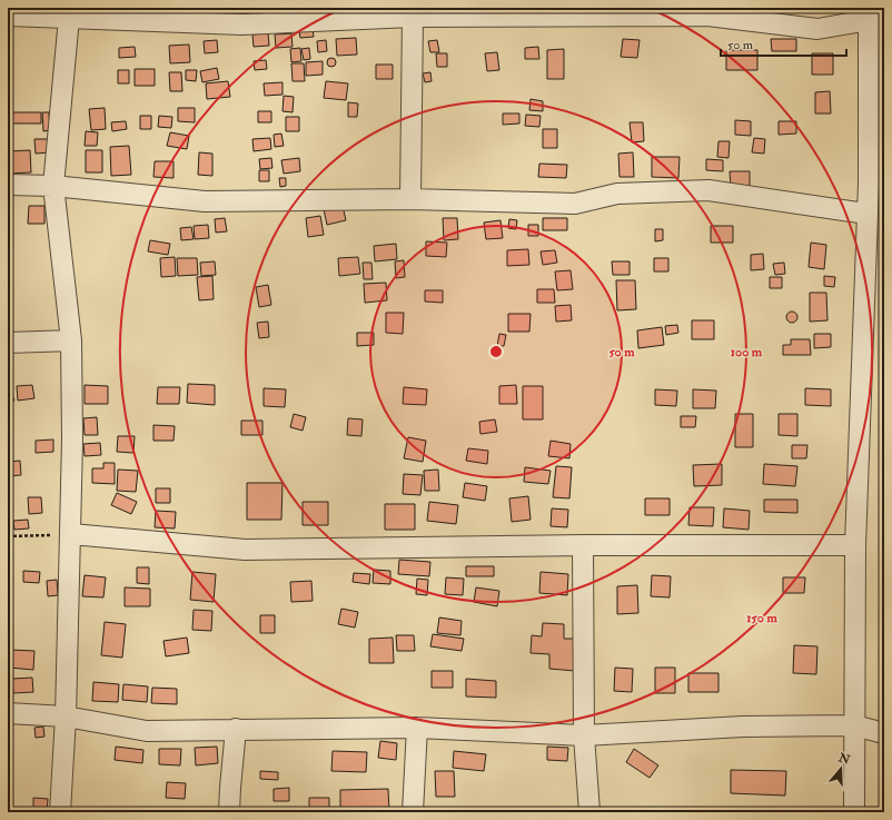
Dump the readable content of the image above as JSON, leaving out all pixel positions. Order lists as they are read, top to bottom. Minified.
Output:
{"scale_bar":"50 m","north":"top","rings":["50 m","100 m","150 m"]}
